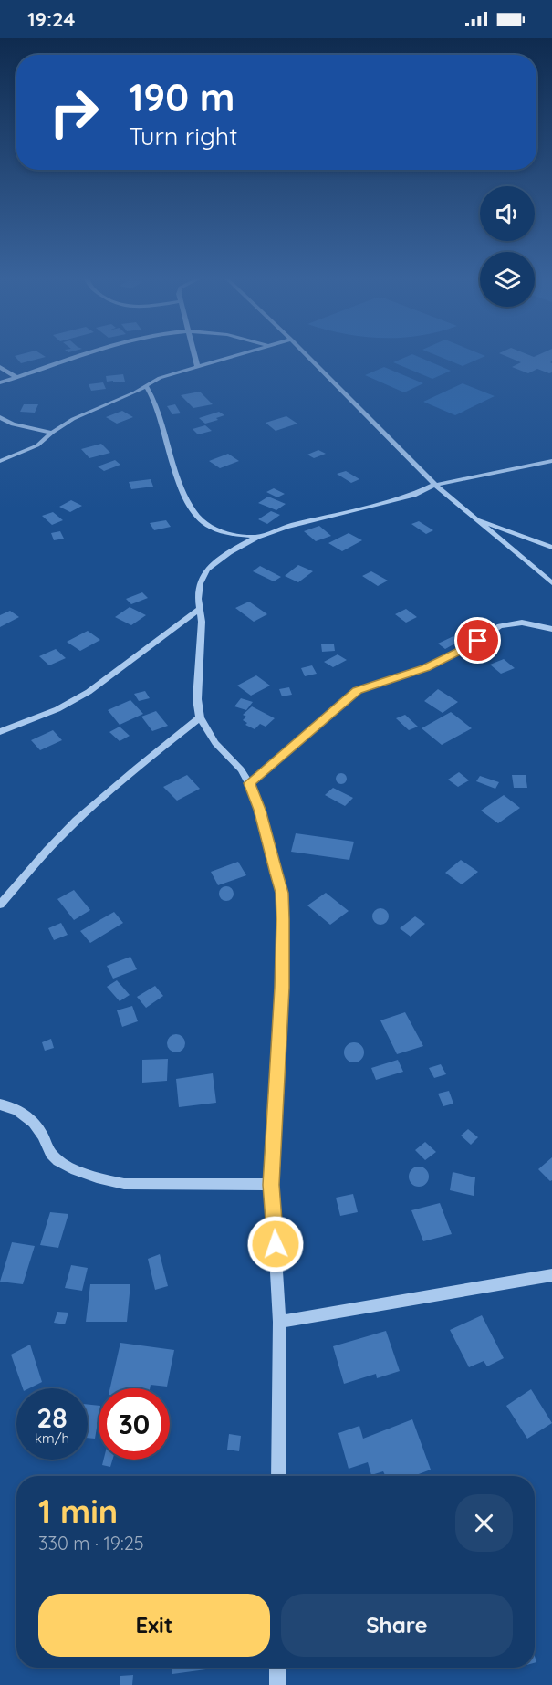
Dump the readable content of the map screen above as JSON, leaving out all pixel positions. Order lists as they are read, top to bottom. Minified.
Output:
{"page":{"status":"19:24","turn":["190 m","Turn right"],"speed":"28 km/h","limit":"30","heading":["1 min","330 m · 19:25"],"buttons":["Exit","Share"]}}
